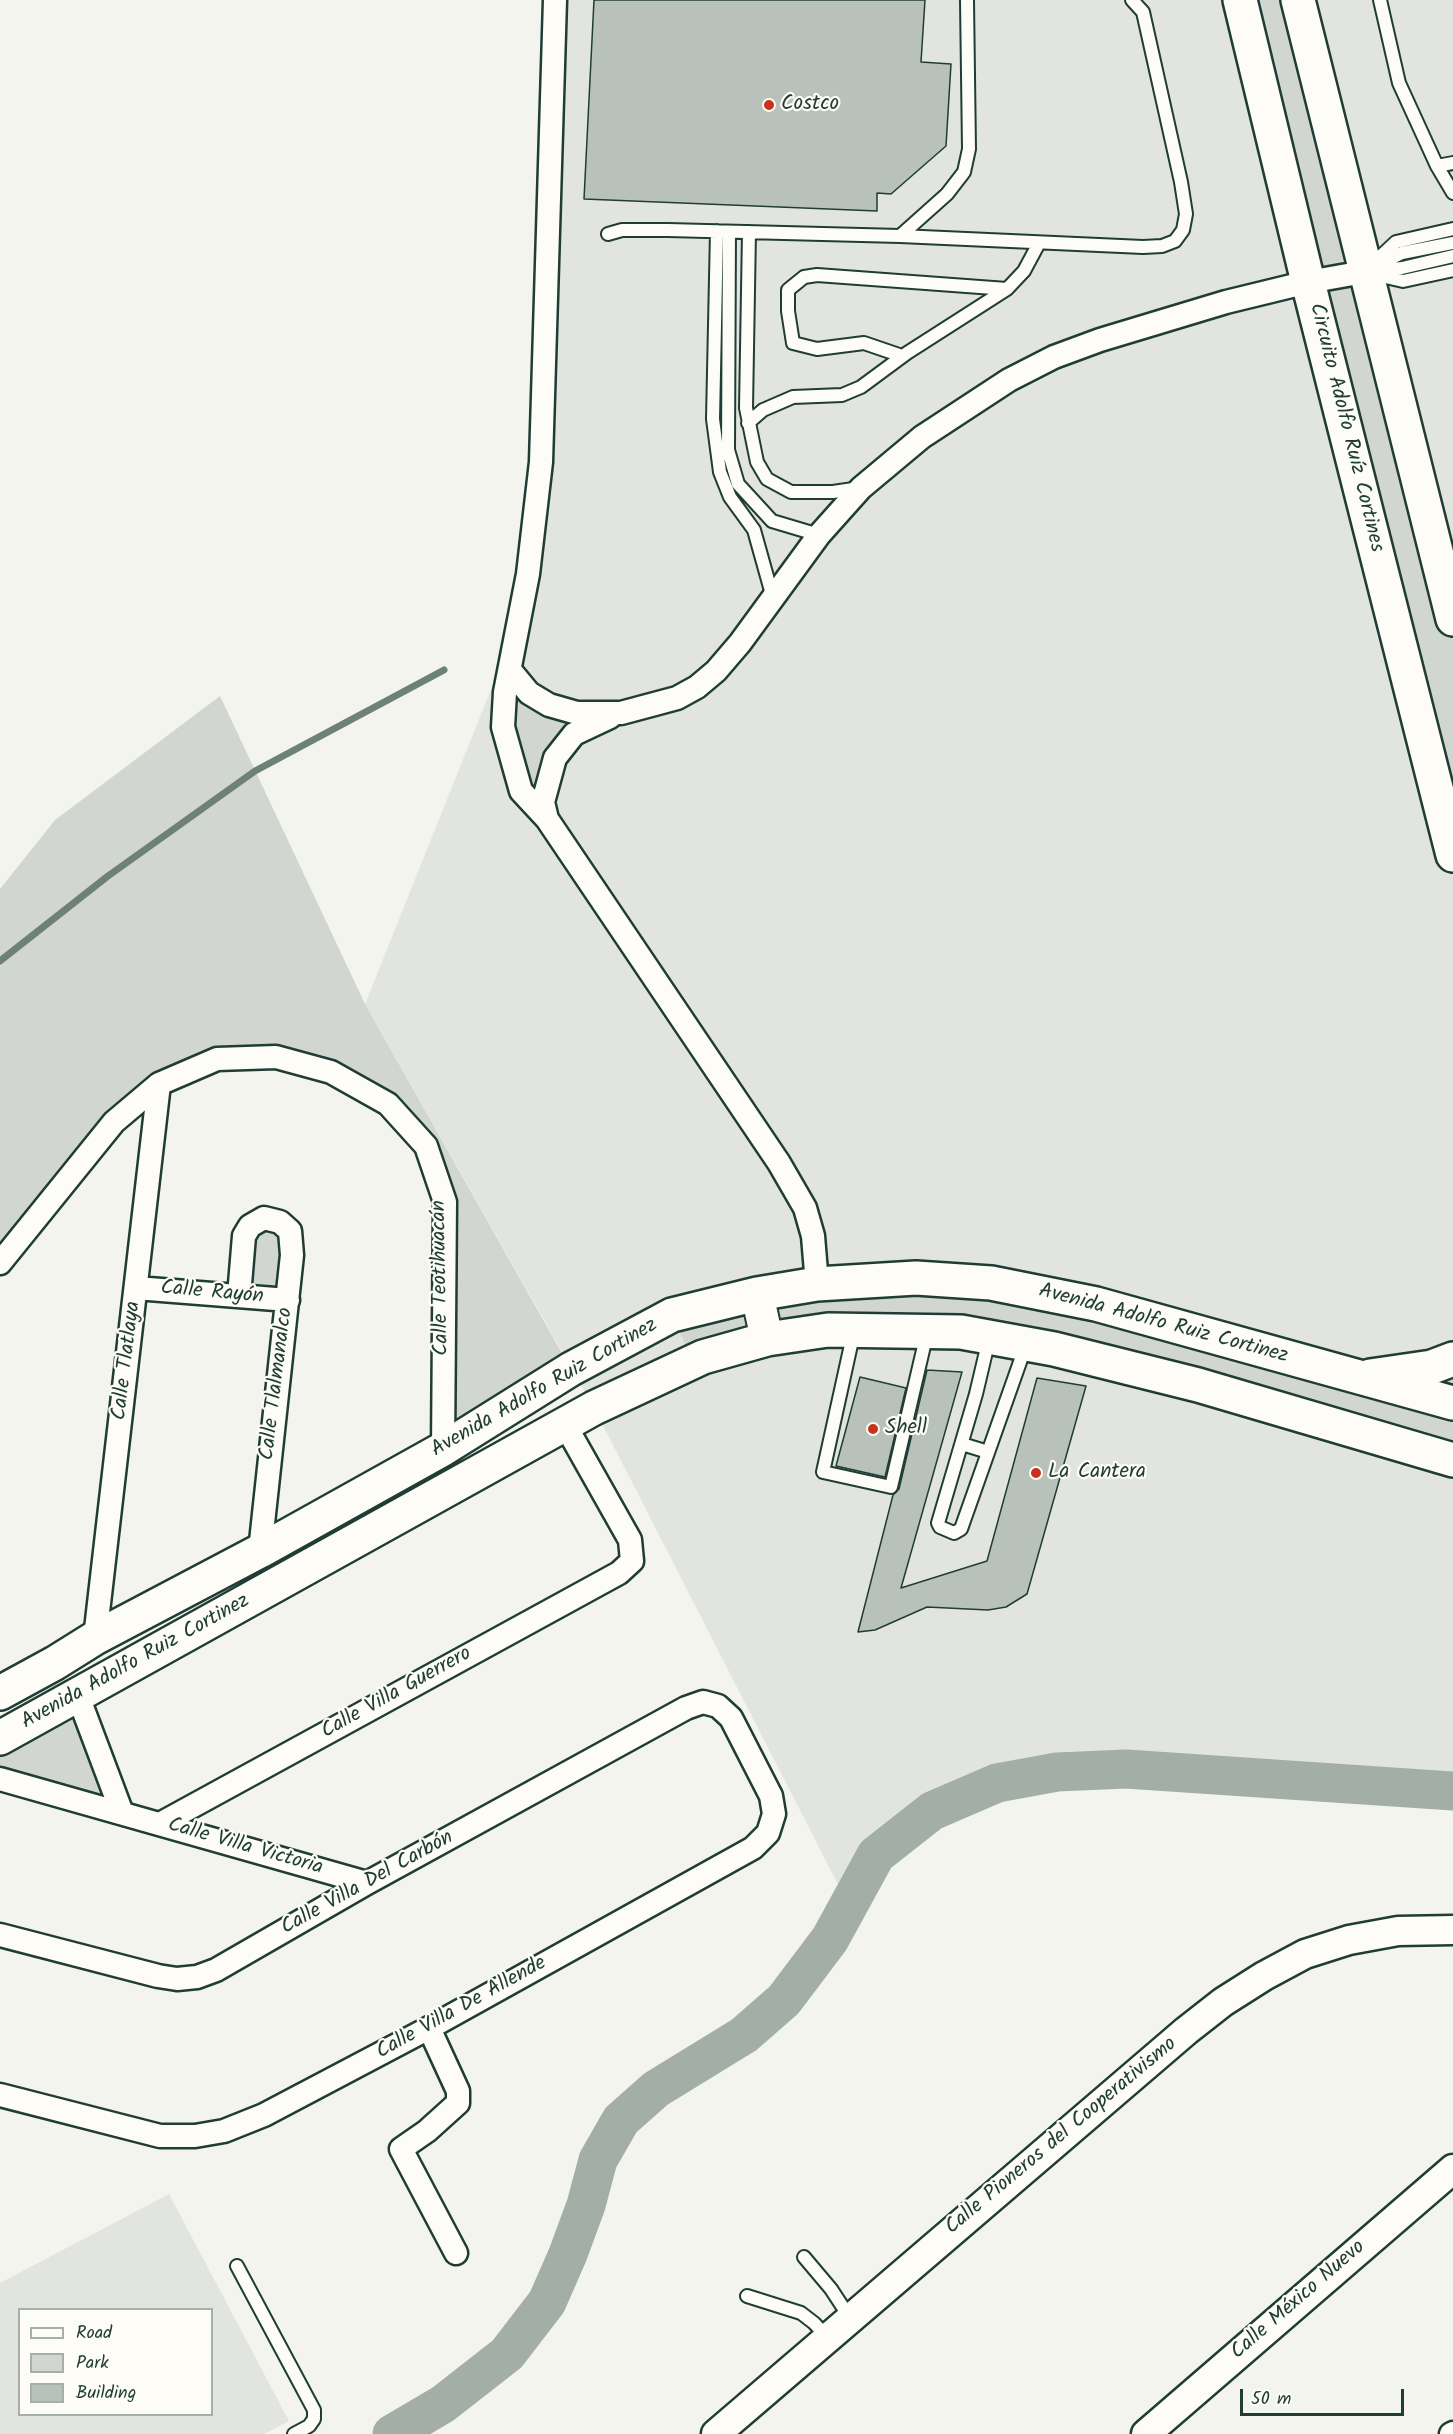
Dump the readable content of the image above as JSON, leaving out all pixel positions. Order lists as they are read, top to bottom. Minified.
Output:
{"streets":{"main road":["Circuito Adolfo Ruíz Cortines","Avenida Adolfo Ruiz Cortinez"],"street":["Calle Teotihuacán","Calle Rayón","Calle Tlatlaya","Calle Tlalmanalco","Calle Villa Guerrero","Calle Villa Victoria","Calle Villa Del Carbón","Calle Villa De Allende","Calle Pioneros del Cooperativismo","Calle México Nuevo"]},"crossings":[["Calle Teotihuacán","Avenida Adolfo Ruiz Cortinez"],["Calle Teotihuacán","Calle Tlatlaya"],["Calle Rayón","Calle Tlatlaya"],["Calle Rayón","Calle Tlalmanalco"],["Avenida Adolfo Ruiz Cortinez","Calle Tlatlaya"],["Avenida Adolfo Ruiz Cortinez","Calle Tlalmanalco"],["Avenida Adolfo Ruiz Cortinez","Calle Villa Guerrero"],["Calle Villa Guerrero","Calle Villa Victoria"],["Calle Villa Victoria","Calle Villa Del Carbón"],["Calle Villa Del Carbón","Calle Villa De Allende"]],"places":["Costco","Shell","La Cantera"],"legend":["Road","Park","Building"],"scale_bar":"50 m"}
